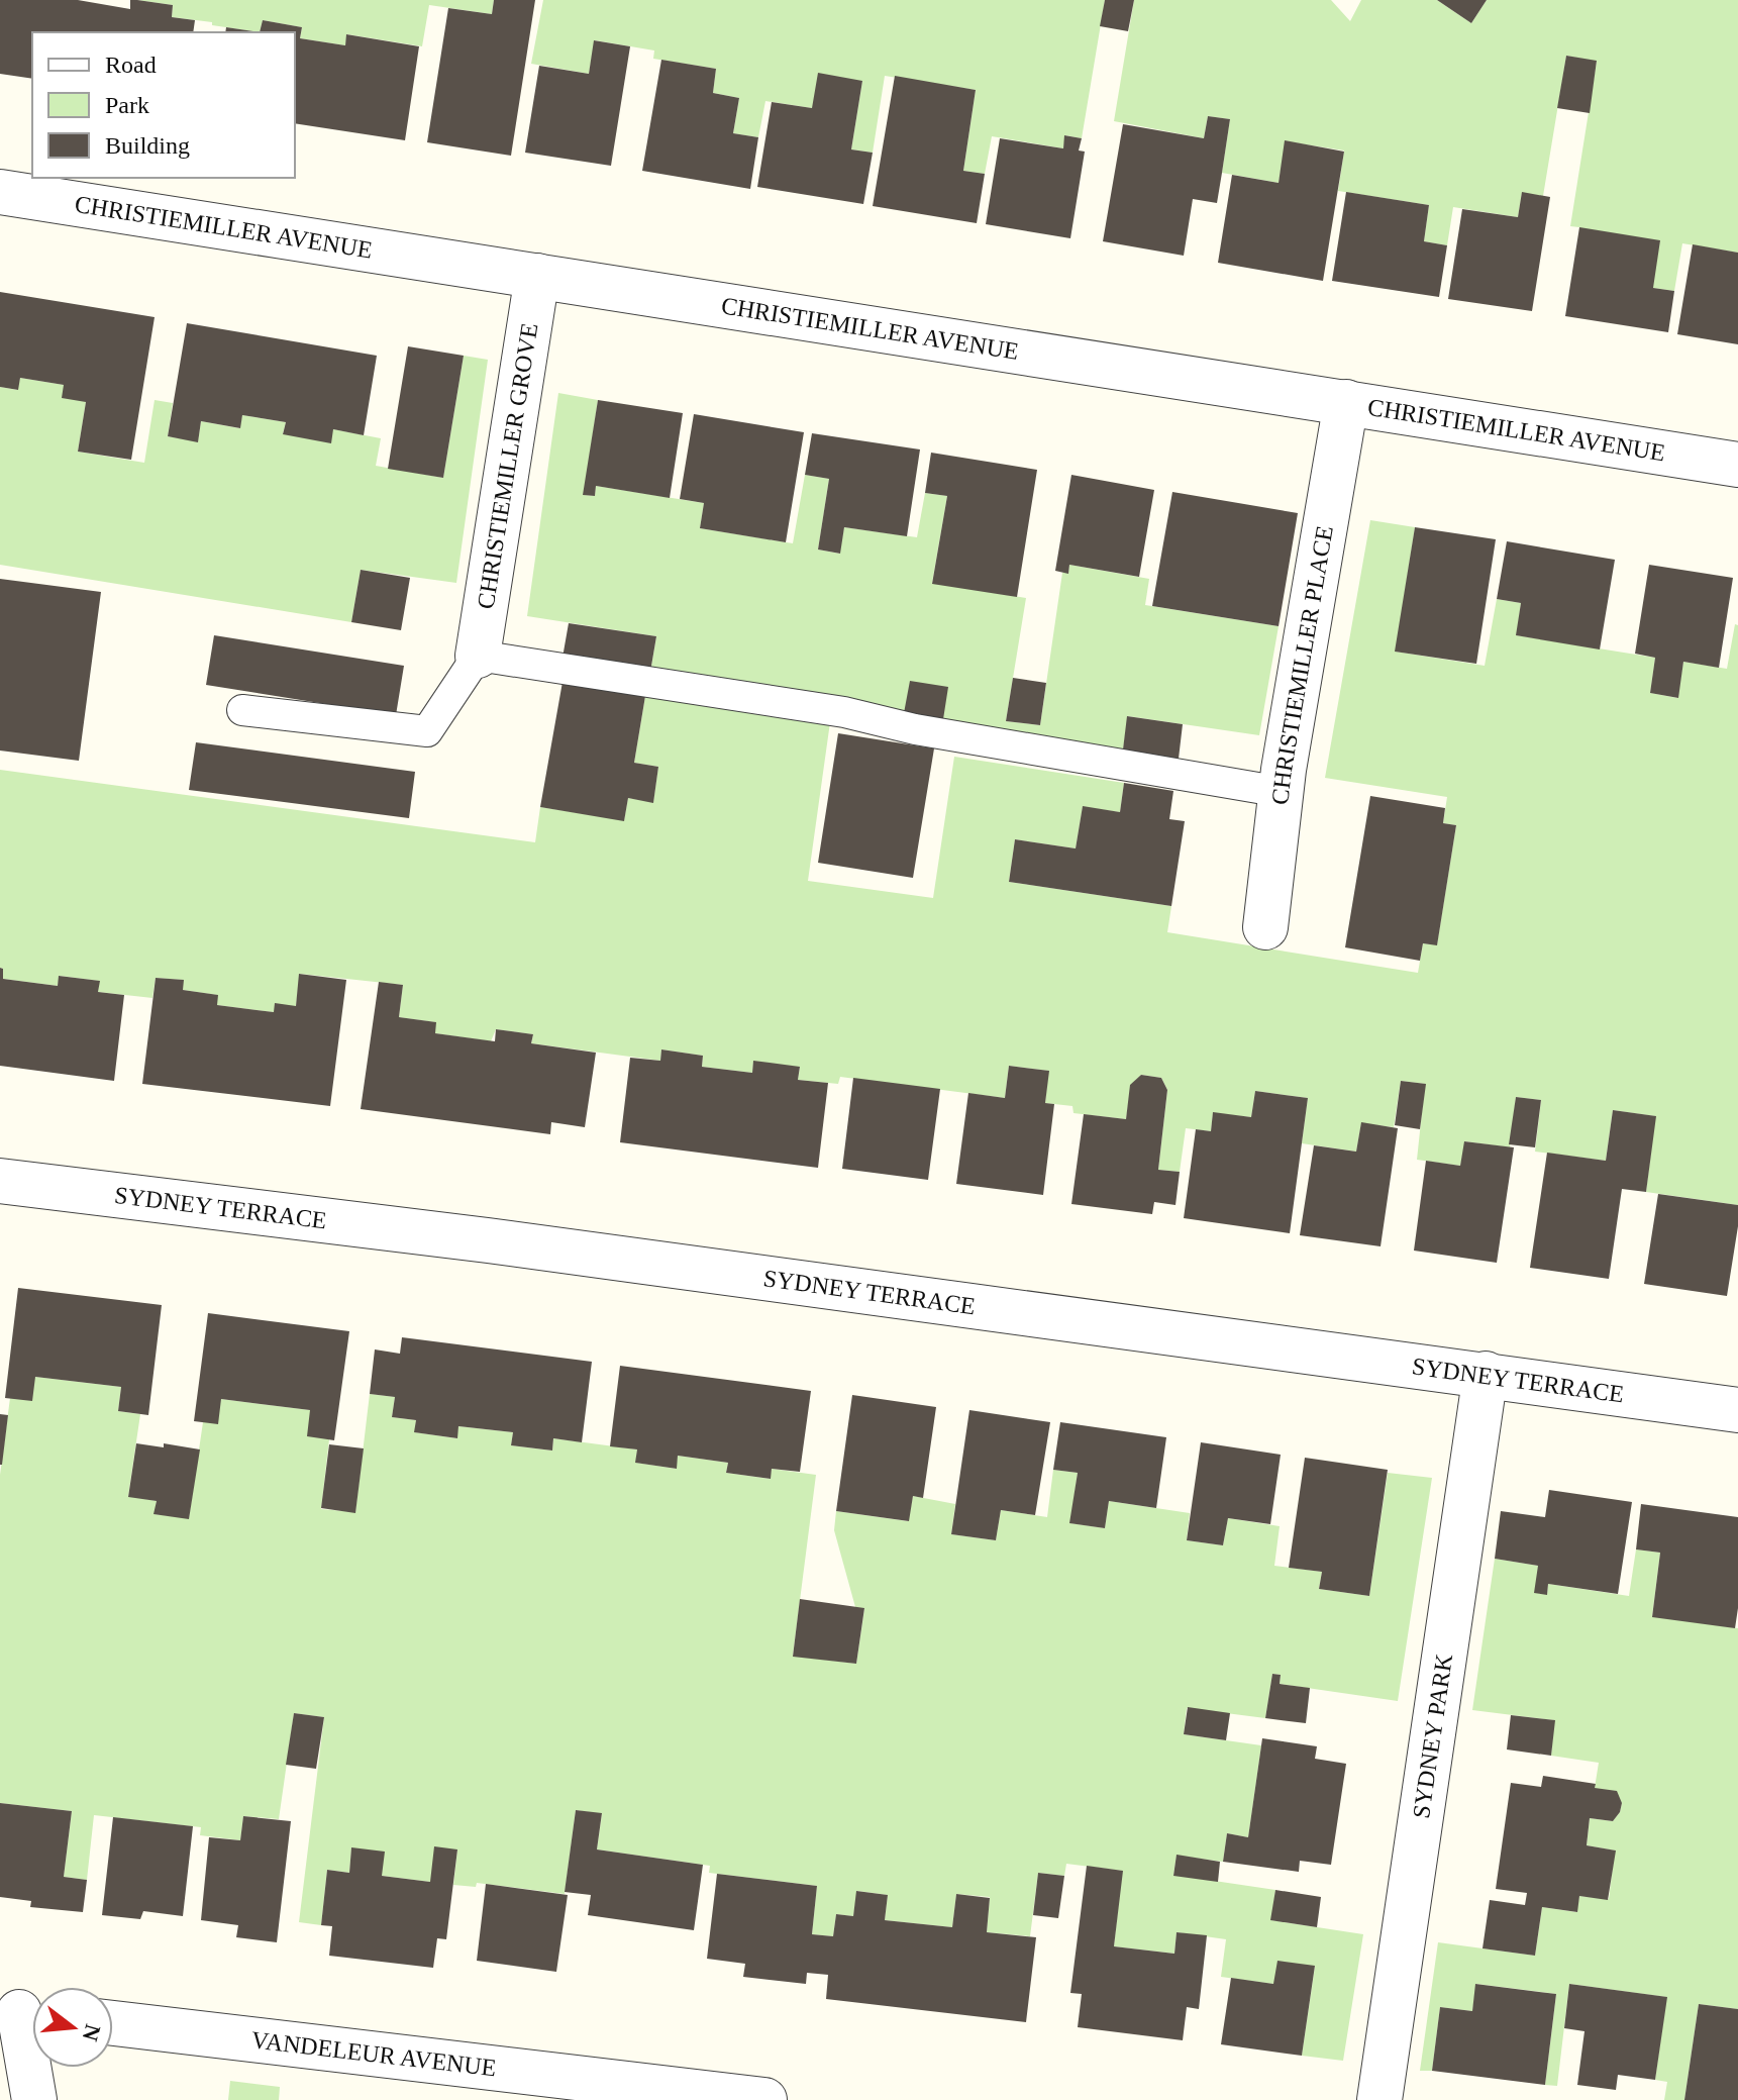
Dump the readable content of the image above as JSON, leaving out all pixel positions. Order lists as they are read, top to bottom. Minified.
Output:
{"streets":{"street":["CHRISTIEMILLER AVENUE","CHRISTIEMILLER GROVE","CHRISTIEMILLER PLACE","SYDNEY TERRACE","SYDNEY PARK","VANDELEUR AVENUE"]},"crossings":[["CHRISTIEMILLER AVENUE","CHRISTIEMILLER GROVE"],["CHRISTIEMILLER AVENUE","CHRISTIEMILLER PLACE"],["SYDNEY TERRACE","SYDNEY PARK"]],"legend":["Road","Park","Building"],"north":"right"}
